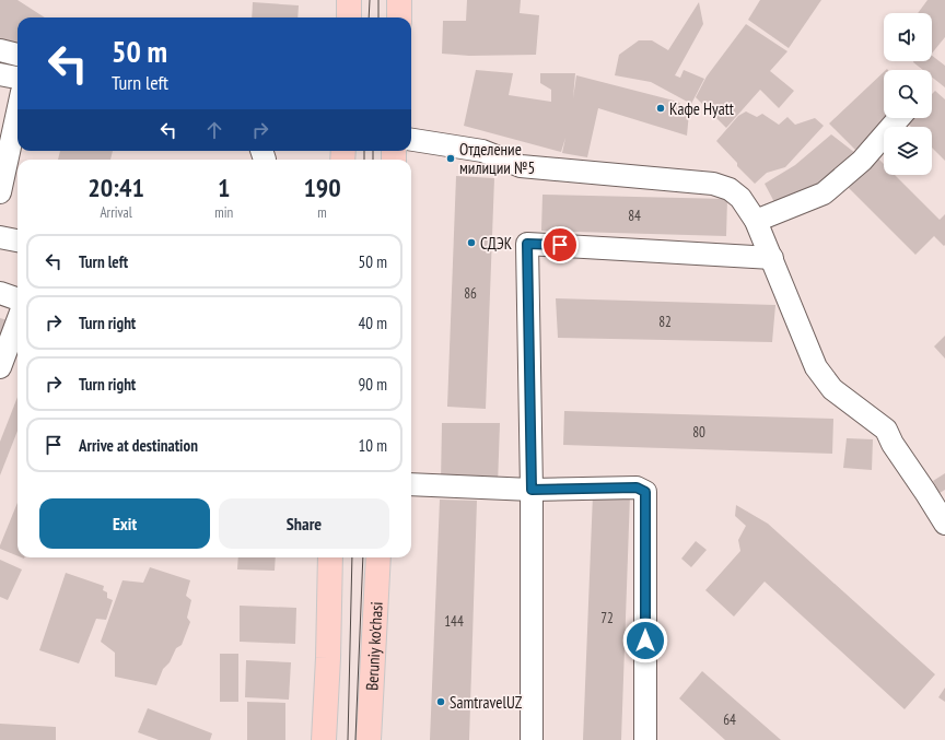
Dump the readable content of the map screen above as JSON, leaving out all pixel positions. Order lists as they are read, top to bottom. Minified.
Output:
{"streets":{"main road":["Beruniy ko'chasi"]},"places":["Кафе Hyatt","Отделение милиции №5","СДЭК","SamtravelUZ"],"house_numbers":["84","86","82","80","72","144","64"],"page":{"turn":["50 m","Turn left"],"eta":["20:41","Arrival","1","min","190","m"],"list":[{"name":"Turn left","value":"50 m"},{"name":"Turn right","value":"40 m"},{"name":"Turn right","value":"90 m"},{"name":"Arrive at destination","value":"10 m"}],"buttons":["Exit","Share"]}}
